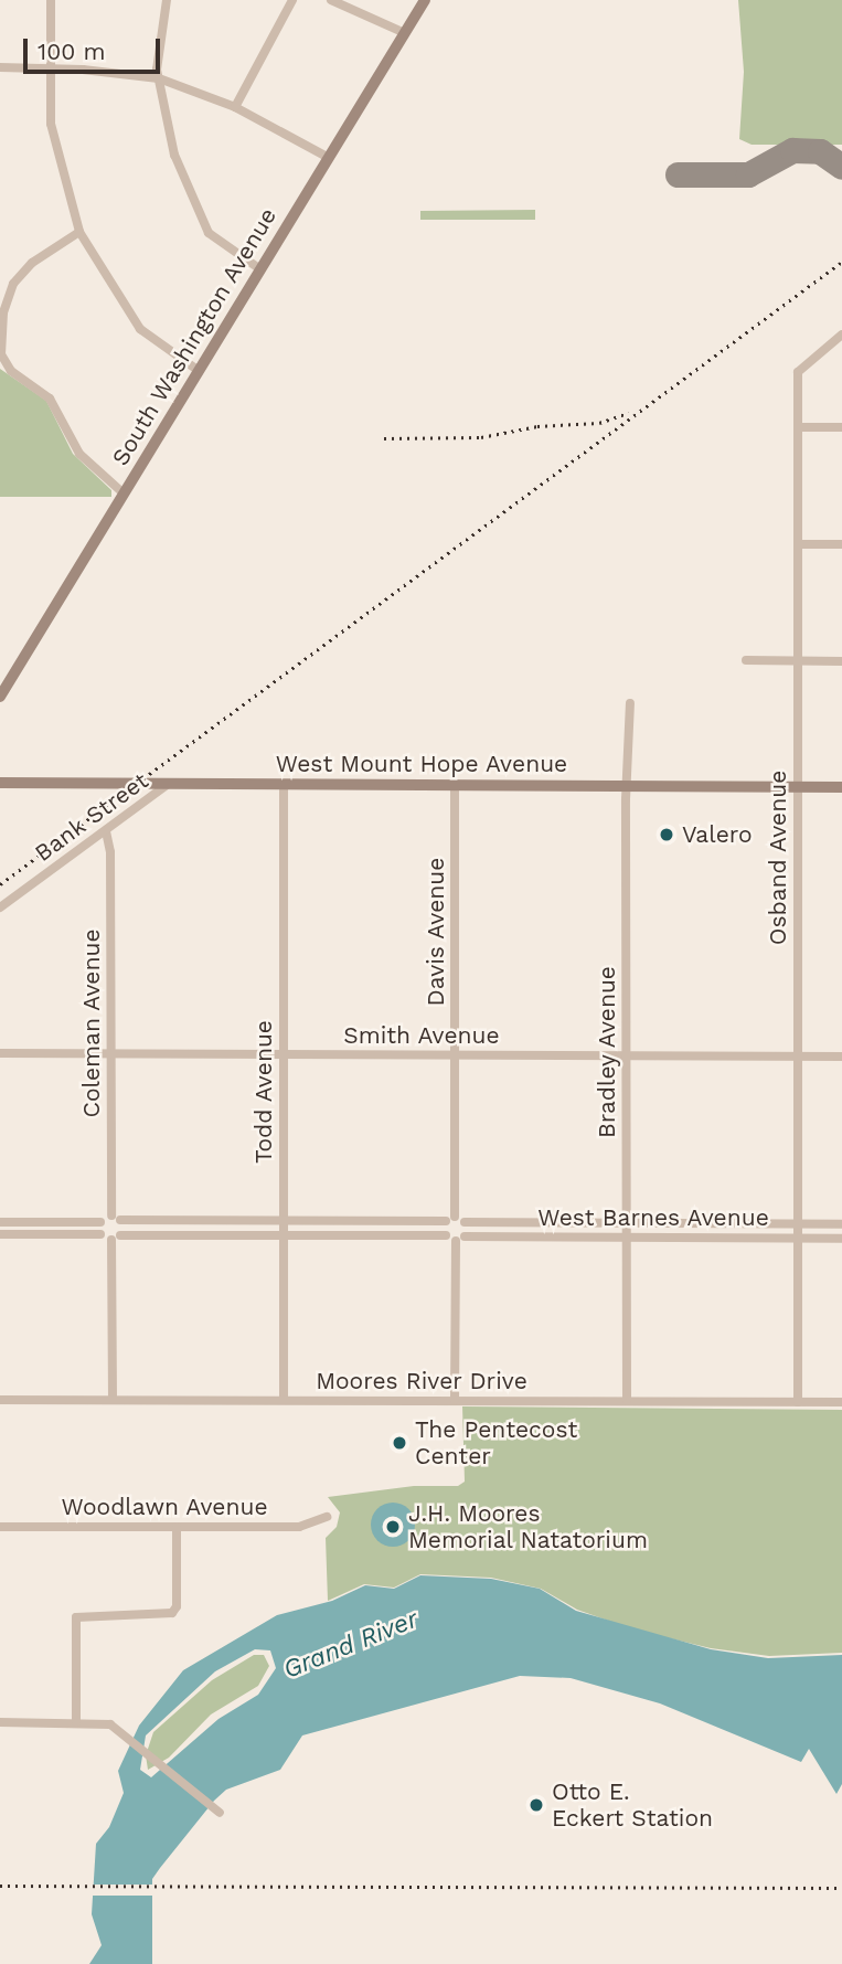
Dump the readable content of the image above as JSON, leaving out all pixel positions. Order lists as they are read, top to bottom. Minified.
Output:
{"streets":{"street":["South Washington Avenue","West Mount Hope Avenue","Bank Street","Osband Avenue","Davis Avenue","Coleman Avenue","Smith Avenue","Bradley Avenue","Todd Avenue","West Barnes Avenue","Moores River Drive","Woodlawn Avenue"]},"crossings":[["West Mount Hope Avenue","Bank Street"],["West Mount Hope Avenue","Osband Avenue"],["West Mount Hope Avenue","Davis Avenue"],["West Mount Hope Avenue","Bradley Avenue"],["West Mount Hope Avenue","Todd Avenue"],["Bank Street","Coleman Avenue"],["Osband Avenue","Smith Avenue"],["Osband Avenue","West Barnes Avenue"],["Osband Avenue","Moores River Drive"],["Davis Avenue","Smith Avenue"],["Coleman Avenue","Smith Avenue"],["Smith Avenue","Bradley Avenue"],["Smith Avenue","Todd Avenue"],["Bradley Avenue","West Barnes Avenue"],["Bradley Avenue","Moores River Drive"],["Todd Avenue","Moores River Drive"]],"water":["Grand River"],"places":["Valero","The Pentecost Center","J.H. Moores Memorial Natatorium","Otto E. Eckert Station"],"scale_bar":"100 m"}
